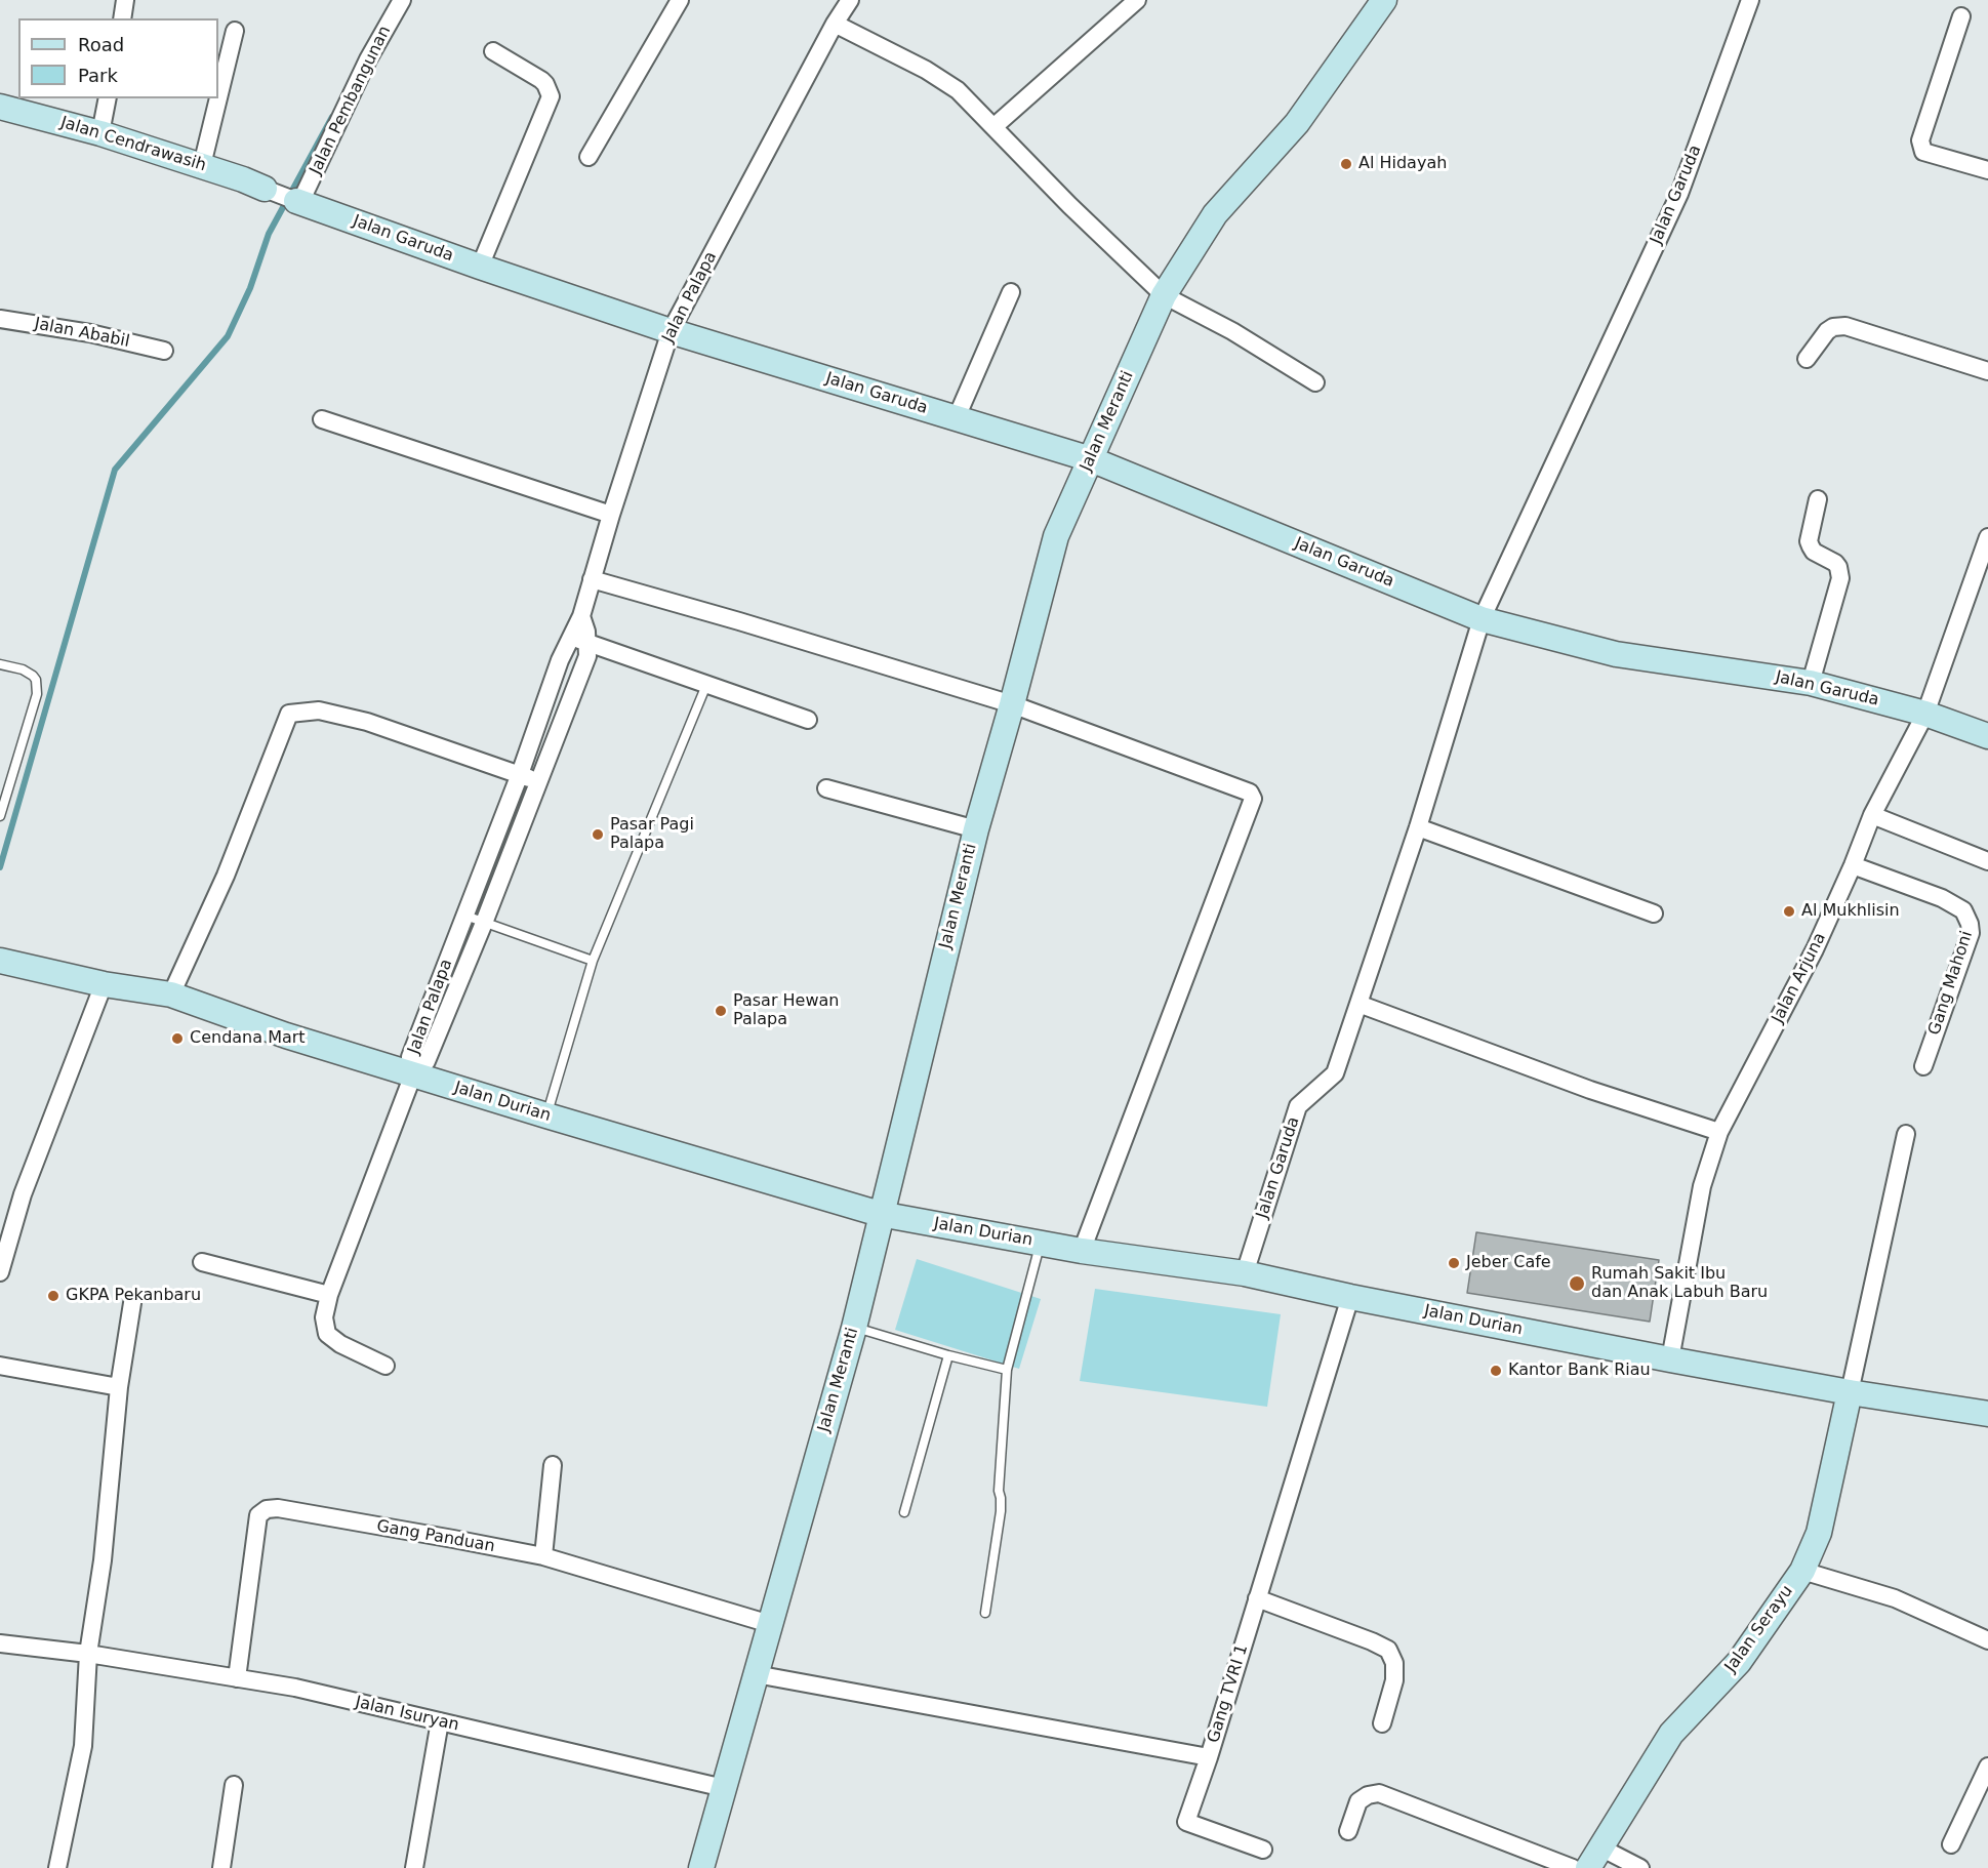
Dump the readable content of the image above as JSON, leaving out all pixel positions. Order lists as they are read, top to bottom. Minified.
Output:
{"streets":{"street":["Jalan Pembangunan","Jalan Cendrawasih","Jalan Garuda","Jalan Palapa","Jalan Ababil","Jalan Meranti","Jalan Arjuna","Gang Mahoni","Jalan Durian","Gang Panduan","Jalan Serayu","Gang TVRI 1","Jalan Isuryan"]},"crossings":[["Jalan Pembangunan","Jalan Garuda"],["Jalan Cendrawasih","Jalan Garuda"],["Jalan Garuda","Jalan Palapa"],["Jalan Garuda","Jalan Meranti"],["Jalan Garuda","Jalan Arjuna"],["Jalan Garuda","Jalan Durian"],["Jalan Palapa","Jalan Durian"],["Jalan Meranti","Jalan Durian"],["Jalan Meranti","Gang Panduan"],["Jalan Meranti","Gang TVRI 1"],["Jalan Meranti","Jalan Isuryan"],["Jalan Arjuna","Gang Mahoni"],["Jalan Arjuna","Jalan Durian"],["Jalan Durian","Jalan Serayu"],["Jalan Durian","Gang TVRI 1"],["Gang Panduan","Jalan Isuryan"]],"places":["Al Hidayah","Pasar Pagi Palapa","Al Mukhlisin","Pasar Hewan Palapa","Cendana Mart","Jeber Cafe","Rumah Sakit Ibu dan Anak Labuh Baru","GKPA Pekanbaru","Kantor Bank Riau"],"legend":["Road","Park"]}
